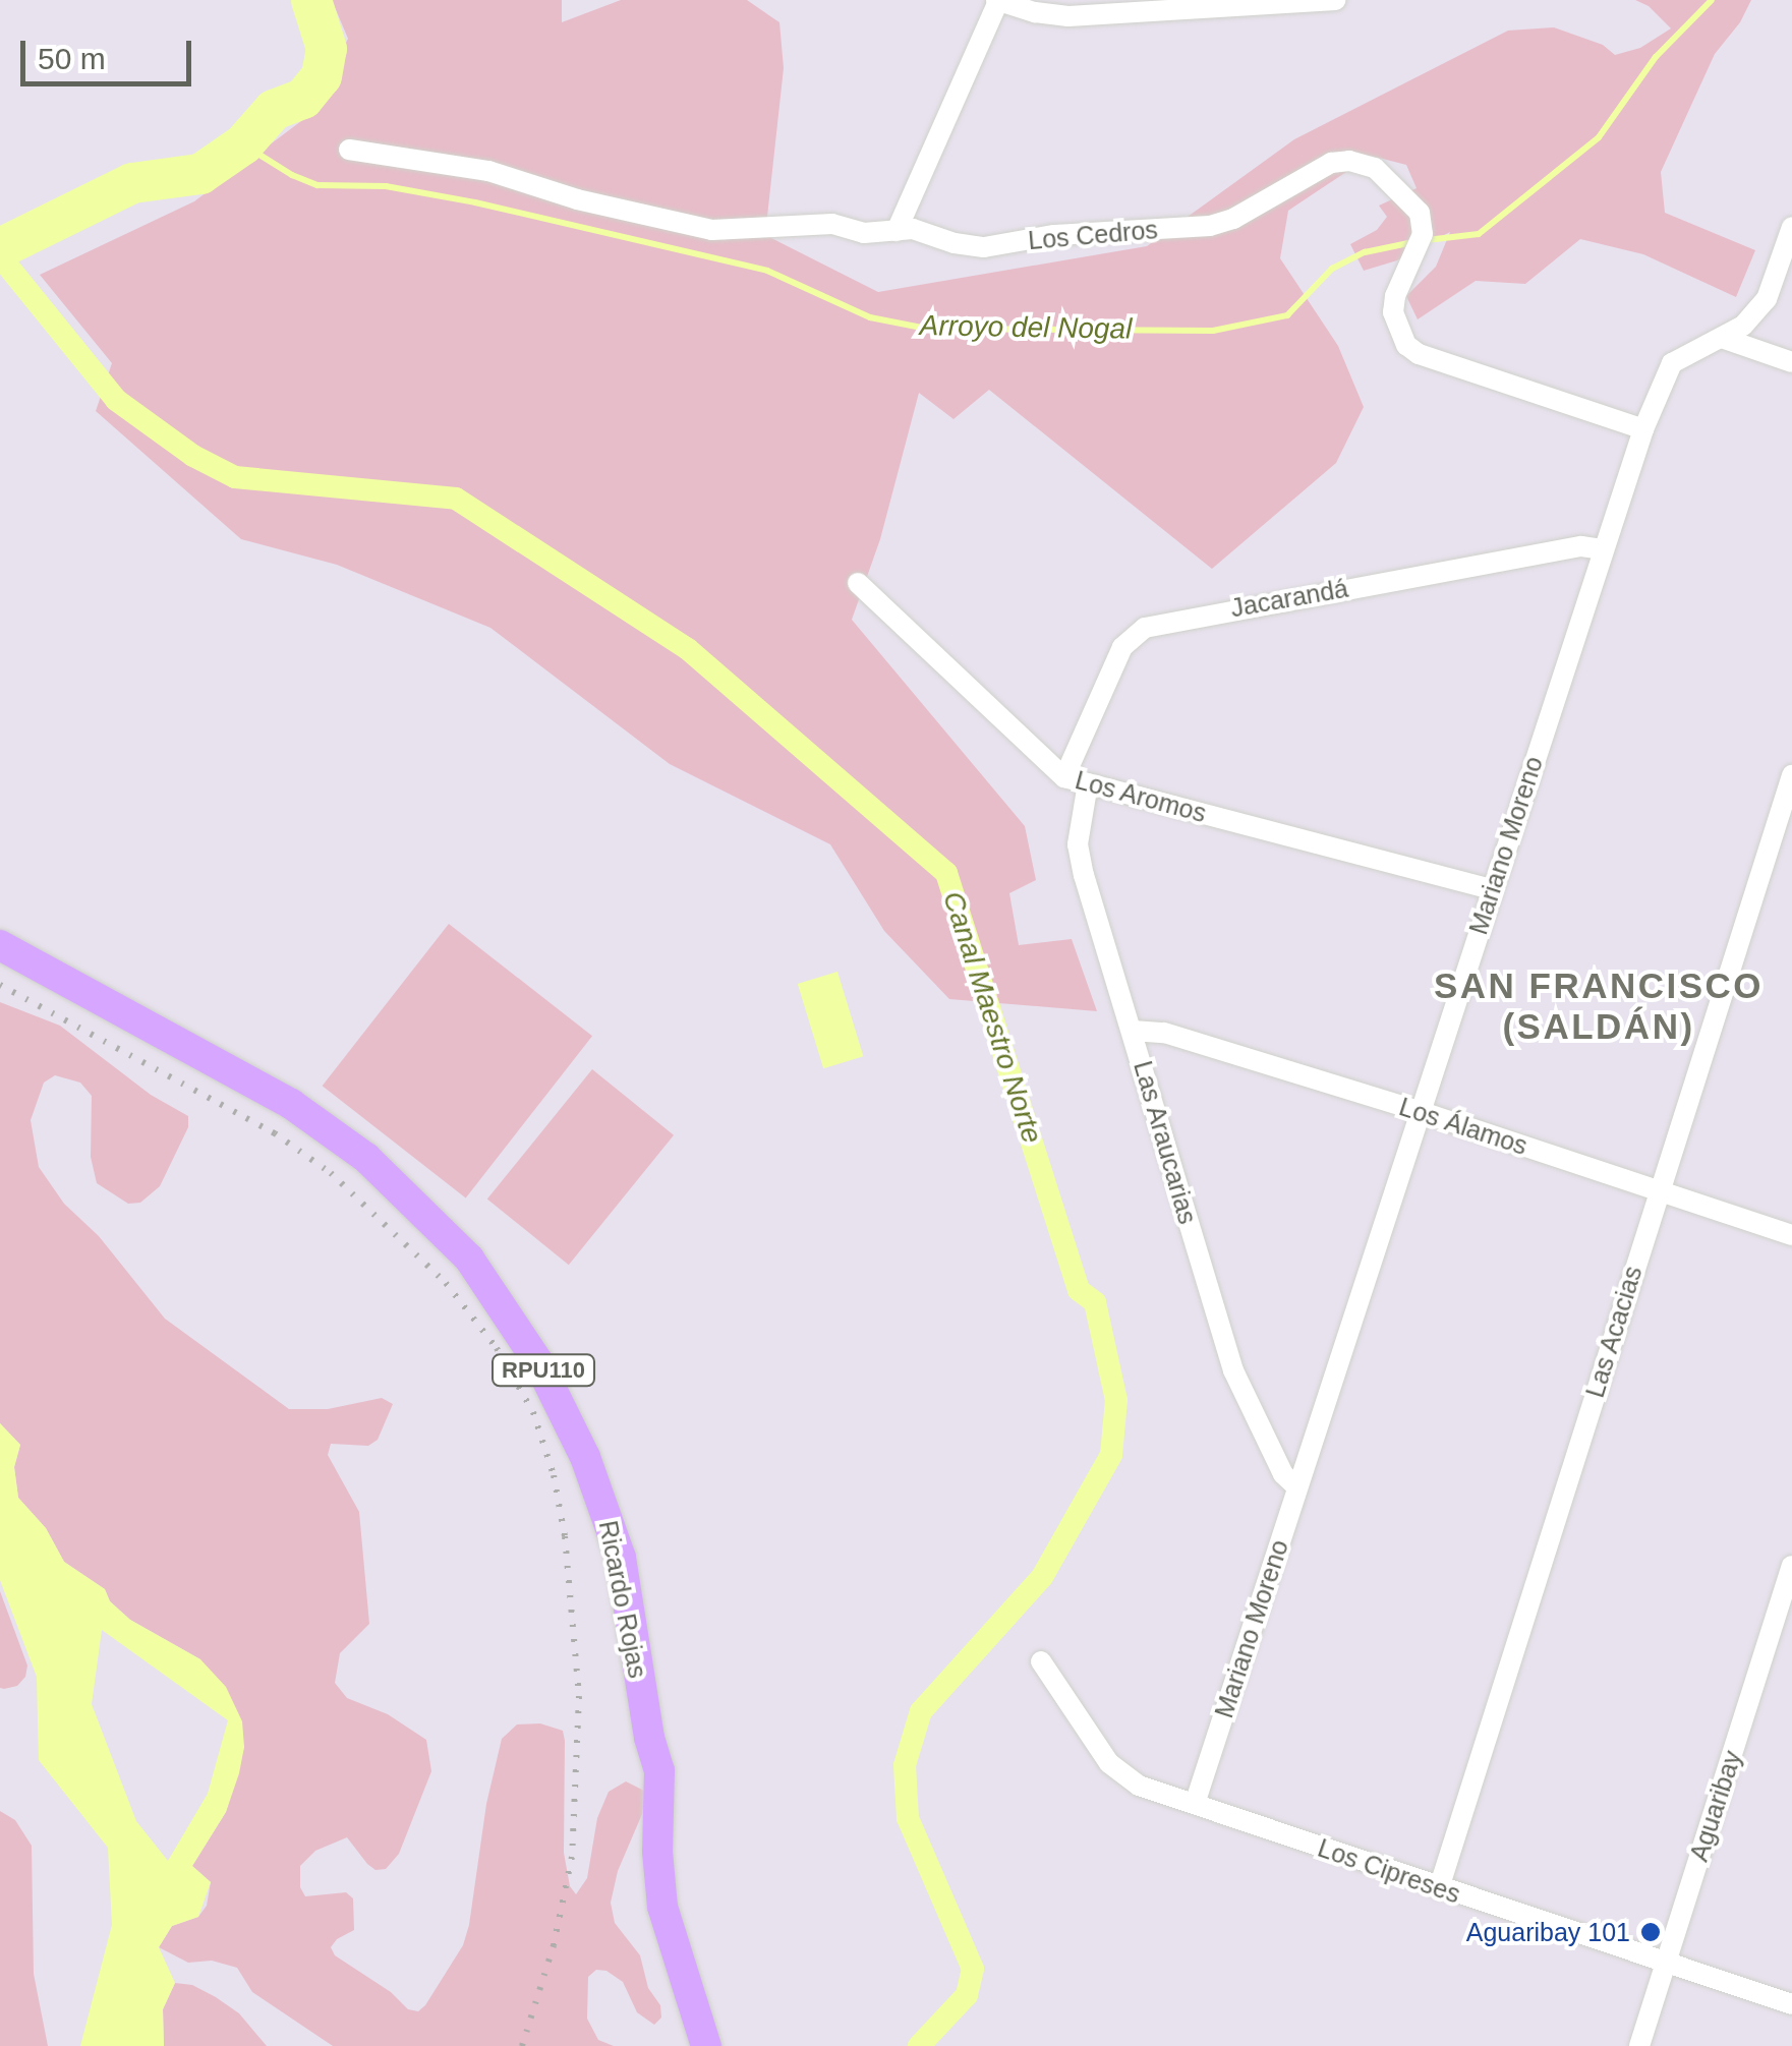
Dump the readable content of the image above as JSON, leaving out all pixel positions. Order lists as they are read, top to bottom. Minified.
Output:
{"streets":{"main road":["RPU110","Ricardo Rojas"],"street":["Los Cedros","Jacarandá","Los Aromos","Mariano Moreno","Los Álamos","Las Araucarias","Las Acacias","Aguaribay","Los Cipreses"]},"crossings":[["Los Cedros","Mariano Moreno"],["Jacarandá","Los Aromos"],["Jacarandá","Mariano Moreno"],["Los Aromos","Mariano Moreno"],["Los Aromos","Las Araucarias"],["Mariano Moreno","Los Álamos"],["Mariano Moreno","Las Araucarias"],["Mariano Moreno","Los Cipreses"],["Los Álamos","Las Araucarias"],["Los Álamos","Las Acacias"],["Las Acacias","Los Cipreses"],["Aguaribay","Los Cipreses"]],"districts":["SAN FRANCISCO (SALDÁN)"],"water":["Arroyo del Nogal","Canal Maestro Norte"],"places":["Aguaribay 101"],"scale_bar":"50 m"}
